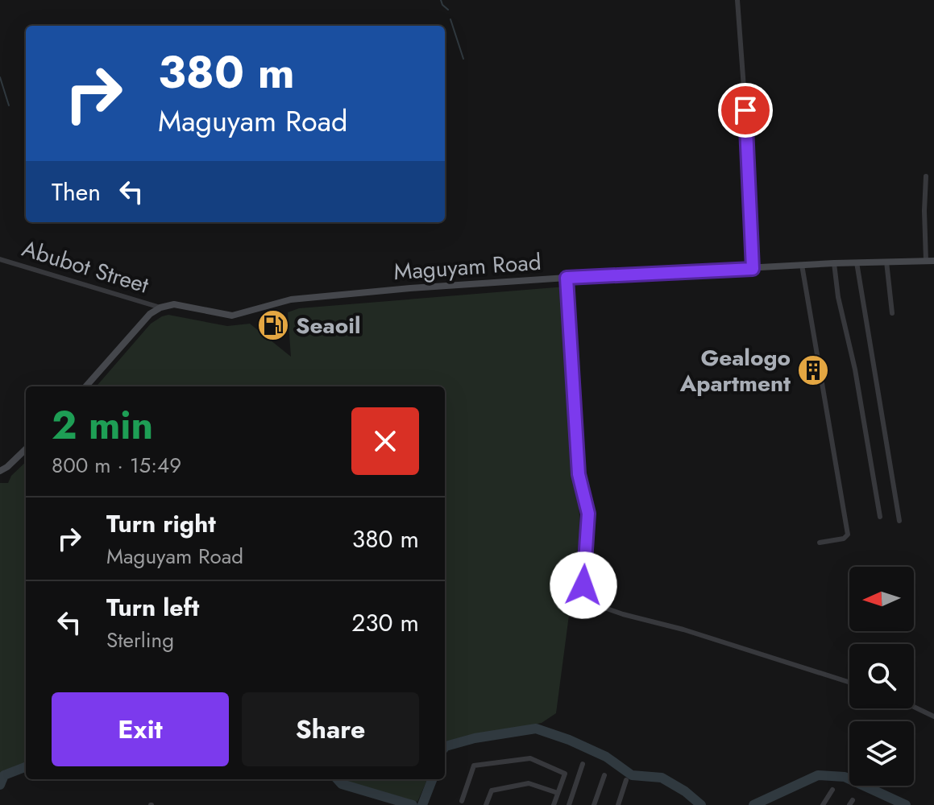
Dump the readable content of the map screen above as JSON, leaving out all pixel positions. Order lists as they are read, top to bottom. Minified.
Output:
{"streets":{"main road":["Maguyam Road"],"street":["Abubot Street"]},"crossings":[["Abubot Street","Maguyam Road"]],"places":{"fuel station":["Seaoil"],"building":["Gealogo Apartment"]},"north":"left","page":{"turn":["380 m","Maguyam Road"],"then":"Then","heading":["2 min","800 m · 15:49"],"list":[{"name":"Turn right","note":"Maguyam Road","value":"380 m"},{"name":"Turn left","note":"Sterling","value":"230 m"}],"buttons":["Exit","Share"]}}
